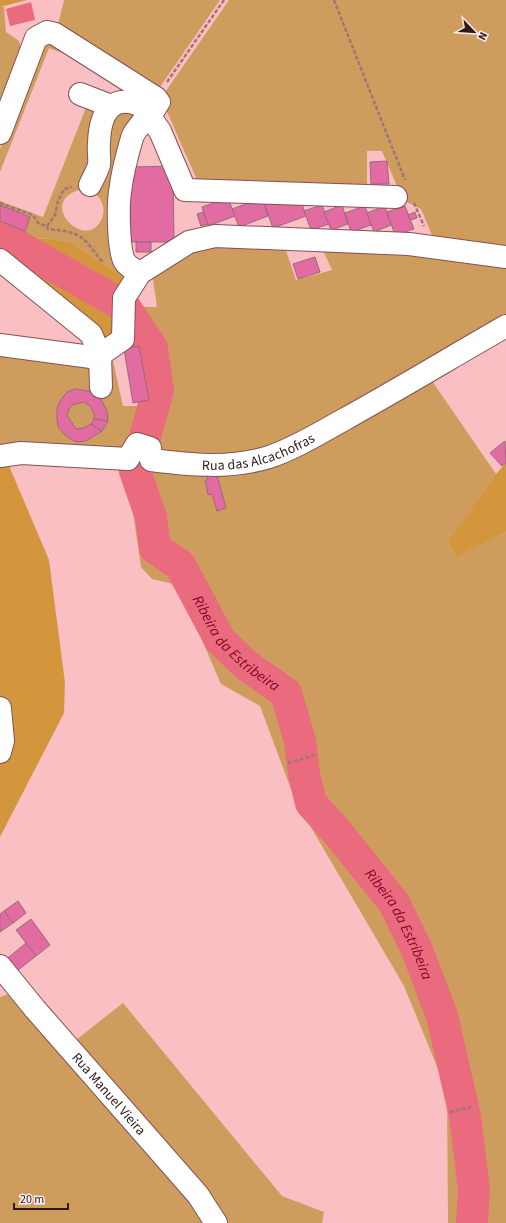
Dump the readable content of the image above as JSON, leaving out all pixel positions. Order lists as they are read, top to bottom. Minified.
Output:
{"streets":{"street":["Rua das Alcachofras","Rua Manuel Vieira"]},"water":["Ribeira da Estribeira"],"scale_bar":"20 m","north":"bottom right"}
